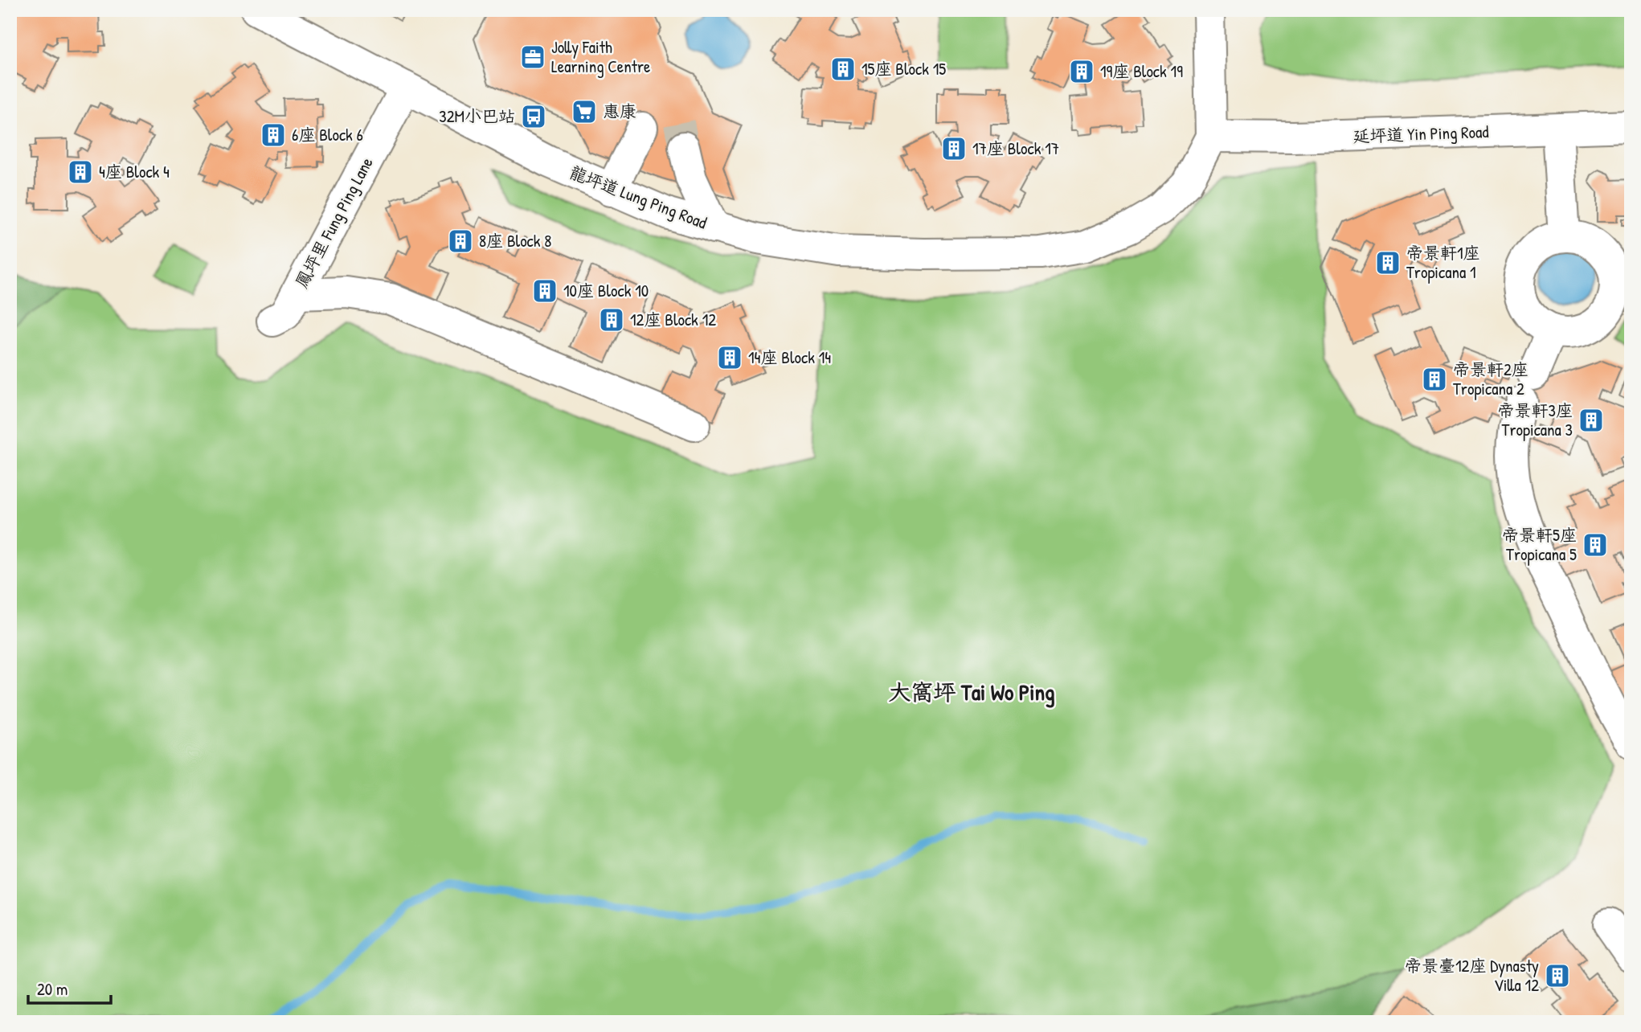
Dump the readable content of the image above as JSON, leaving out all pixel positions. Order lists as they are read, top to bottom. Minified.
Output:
{"streets":{"street":["延坪道 Yin Ping Road","龍坪道 Lung Ping Road","鳳坪里 Fung Ping Lane"]},"crossings":[["延坪道 Yin Ping Road","龍坪道 Lung Ping Road"],["龍坪道 Lung Ping Road","鳳坪里 Fung Ping Lane"]],"districts":["大窩坪 Tai Wo Ping"],"places":{"office":["Jolly Faith Learning Centre"],"building":["15座 Block 15","19座 Block 19","6座 Block 6","17座 Block 17","4座 Block 4","8座 Block 8","帝景軒1座 Tropicana 1","10座 Block 10","12座 Block 12","14座 Block 14","帝景軒2座 Tropicana 2","帝景軒3座 Tropicana 3","帝景軒5座 Tropicana 5","帝景臺12座 Dynasty Villa 12"],"supermarket":["惠康"],"bus stop":["32M小巴站"]},"scale_bar":"20 m"}
